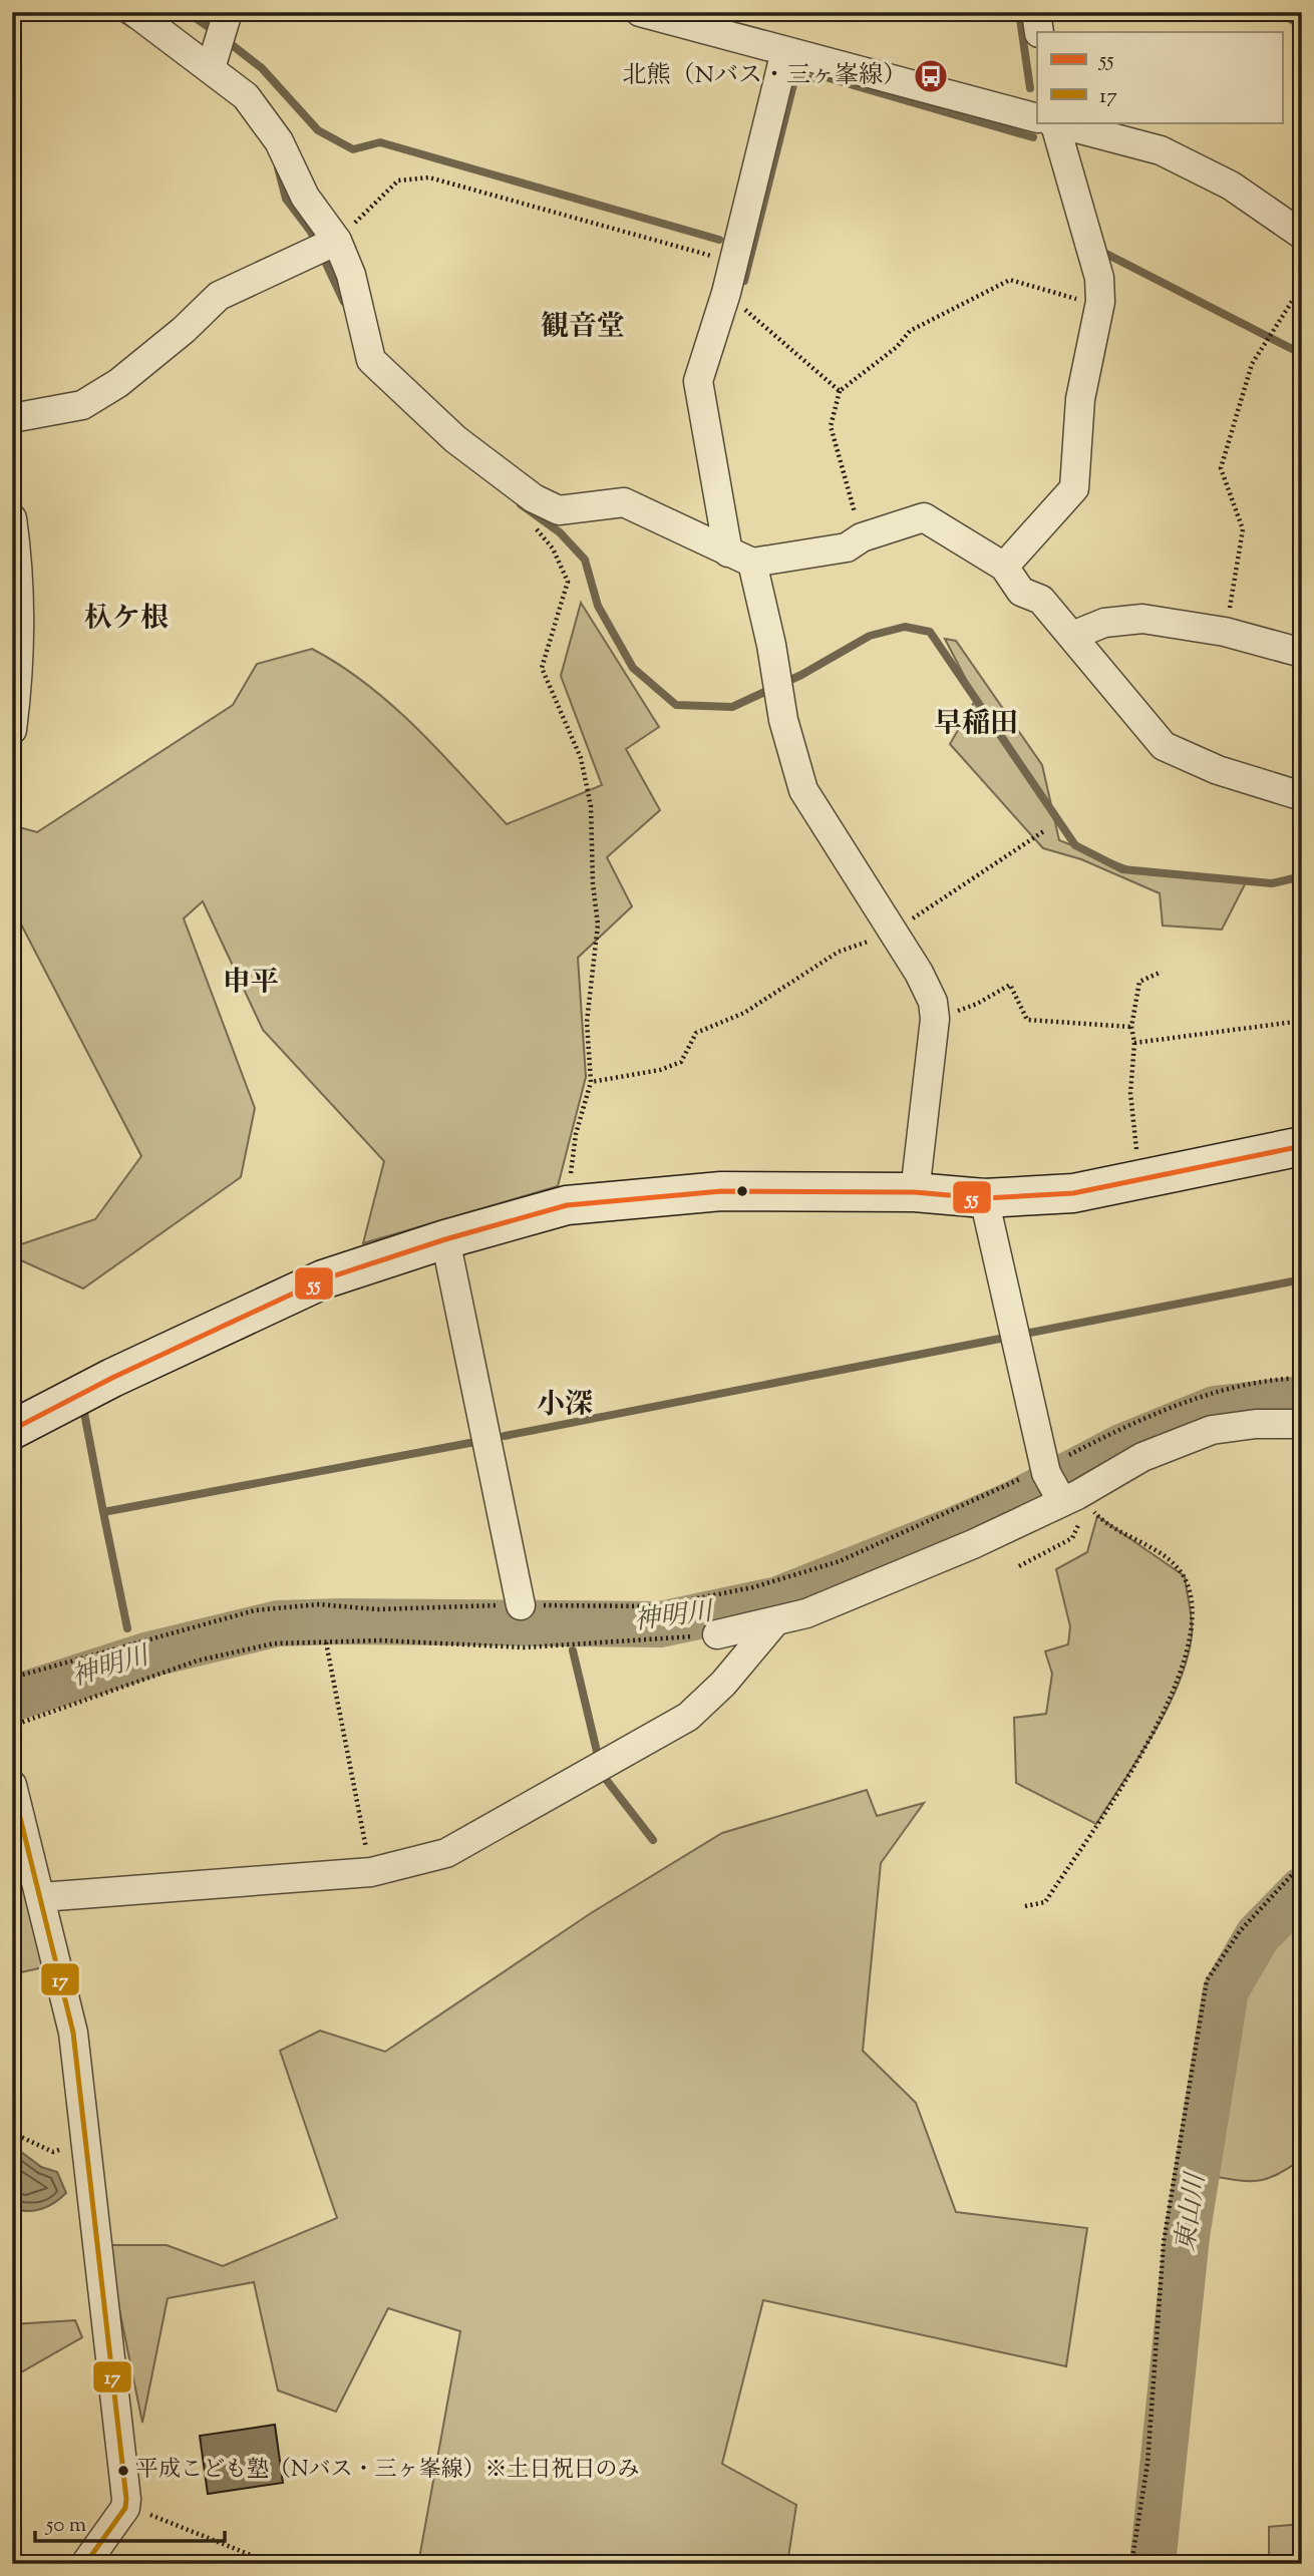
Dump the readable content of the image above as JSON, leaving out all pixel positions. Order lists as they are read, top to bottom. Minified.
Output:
{"districts":["観音堂","杁ケ根","早稲田","申平","小深"],"water":["神明川","東山川"],"places":{"bus stop":["北熊（Nバス・三ヶ峯線）"],"other":["平成こども塾（Nバス・三ヶ峯線）※土日祝日のみ"]},"lines":["transit line 55","transit line 17"],"legend":["55","17"],"scale_bar":"50 m"}
